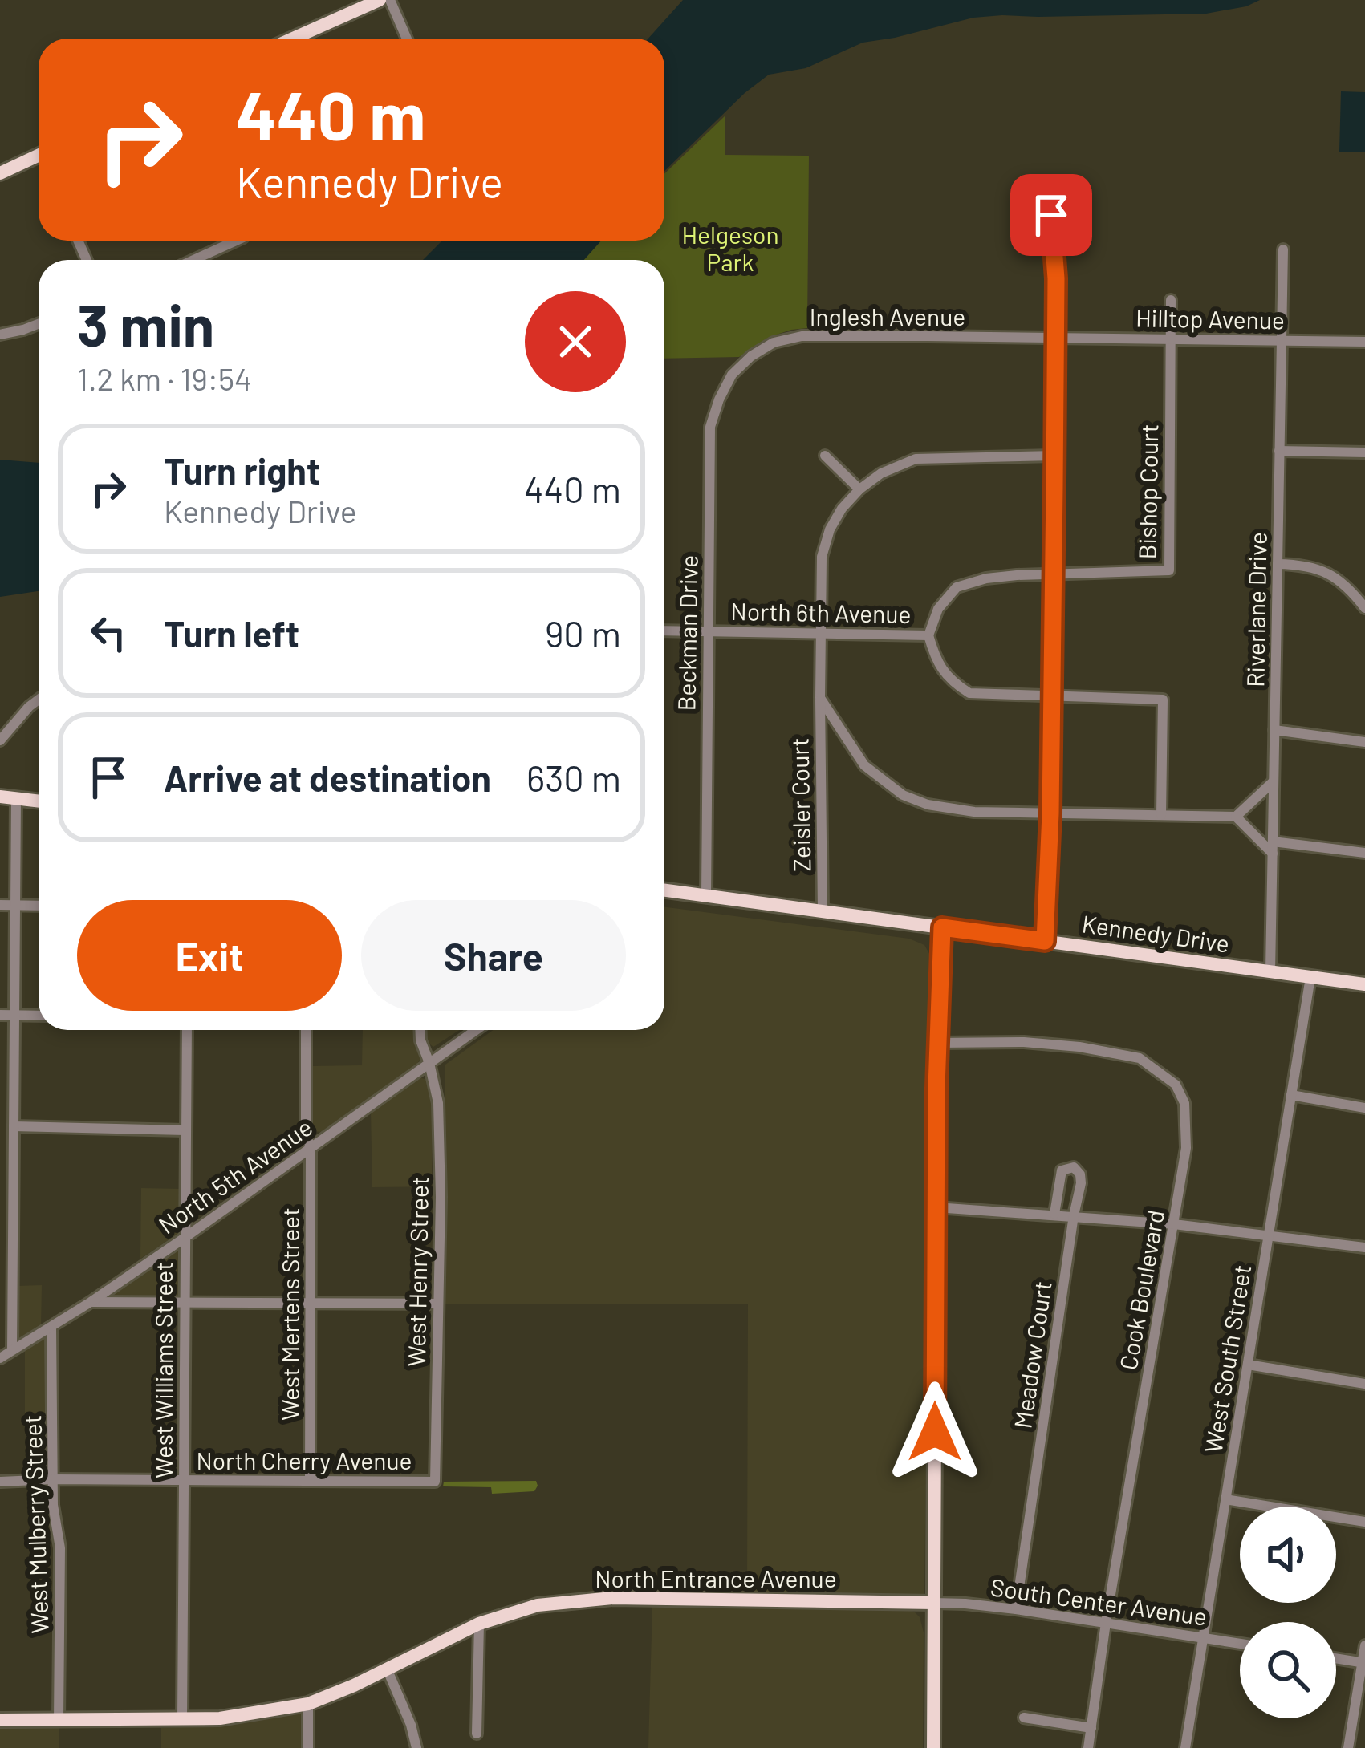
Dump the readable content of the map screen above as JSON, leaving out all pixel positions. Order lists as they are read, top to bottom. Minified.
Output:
{"streets":{"main road":["Kennedy Drive","North Entrance Avenue"],"street":["Inglesh Avenue","Hilltop Avenue","Bishop Court","Riverlane Drive","North 6th Avenue","Beckman Drive","Zeisler Court","North 5th Avenue","West Henry Street","Cook Boulevard","West Mertens Street","Meadow Court","West South Street","West Williams Street","North Cherry Avenue","West Mulberry Street","South Center Avenue"]},"crossings":[["Inglesh Avenue","Hilltop Avenue"],["Inglesh Avenue","Beckman Drive"],["Hilltop Avenue","Bishop Court"],["Hilltop Avenue","Riverlane Drive"],["Bishop Court","North 6th Avenue"],["Riverlane Drive","Kennedy Drive"],["North 6th Avenue","Beckman Drive"],["North 6th Avenue","Zeisler Court"],["Beckman Drive","Kennedy Drive"],["Zeisler Court","Kennedy Drive"],["Kennedy Drive","West South Street"],["North 5th Avenue","West Henry Street"],["North 5th Avenue","West Mertens Street"],["North 5th Avenue","West Williams Street"],["North 5th Avenue","West Mulberry Street"],["West Henry Street","North Cherry Avenue"],["Cook Boulevard","South Center Avenue"],["West Mertens Street","North Cherry Avenue"],["Meadow Court","South Center Avenue"],["West South Street","South Center Avenue"],["West Williams Street","North Cherry Avenue"],["West Williams Street","North Entrance Avenue"],["North Cherry Avenue","West Mulberry Street"],["West Mulberry Street","North Entrance Avenue"],["North Entrance Avenue","South Center Avenue"]],"parks":["Helgeson Park"],"page":{"turn":["440 m","Kennedy Drive"],"heading":["3 min","1.2 km · 19:54"],"list":[{"name":"Turn right","note":"Kennedy Drive","value":"440 m"},{"name":"Turn left","value":"90 m"},{"name":"Arrive at destination","value":"630 m"}],"buttons":["Exit","Share"]}}
